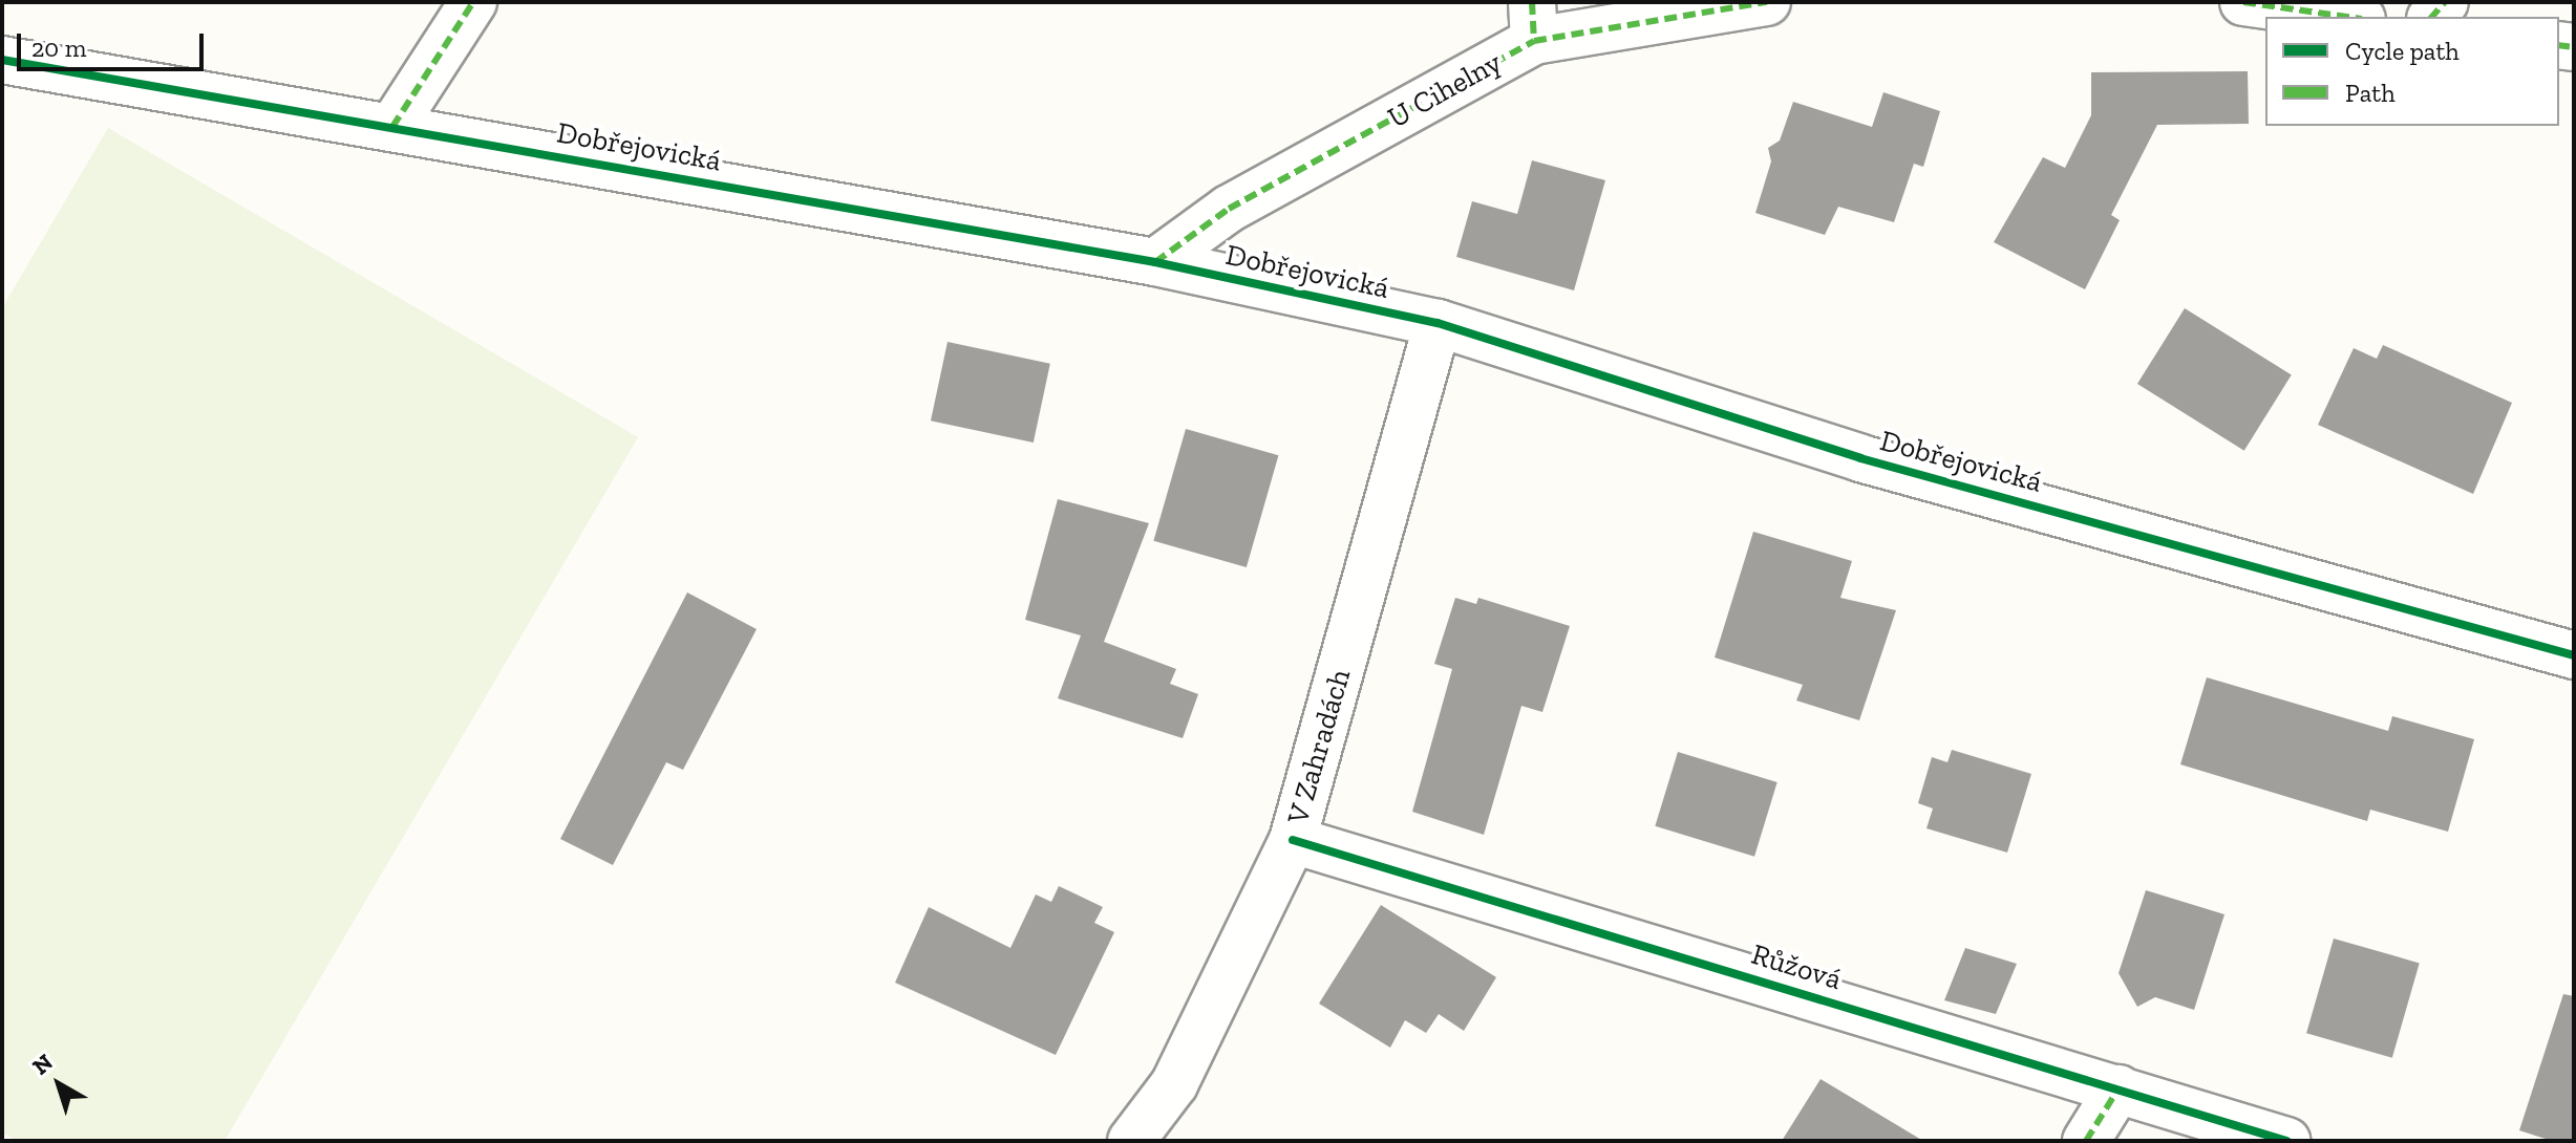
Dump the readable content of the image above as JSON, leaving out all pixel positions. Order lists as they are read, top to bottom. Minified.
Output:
{"streets":{"street":["U Cihelny","Dobřejovická","V Zahradách","Růžová"]},"crossings":[["U Cihelny","Dobřejovická"],["Dobřejovická","V Zahradách"],["V Zahradách","Růžová"]],"legend":["Cycle path","Path"],"scale_bar":"20 m","north":"top left"}
